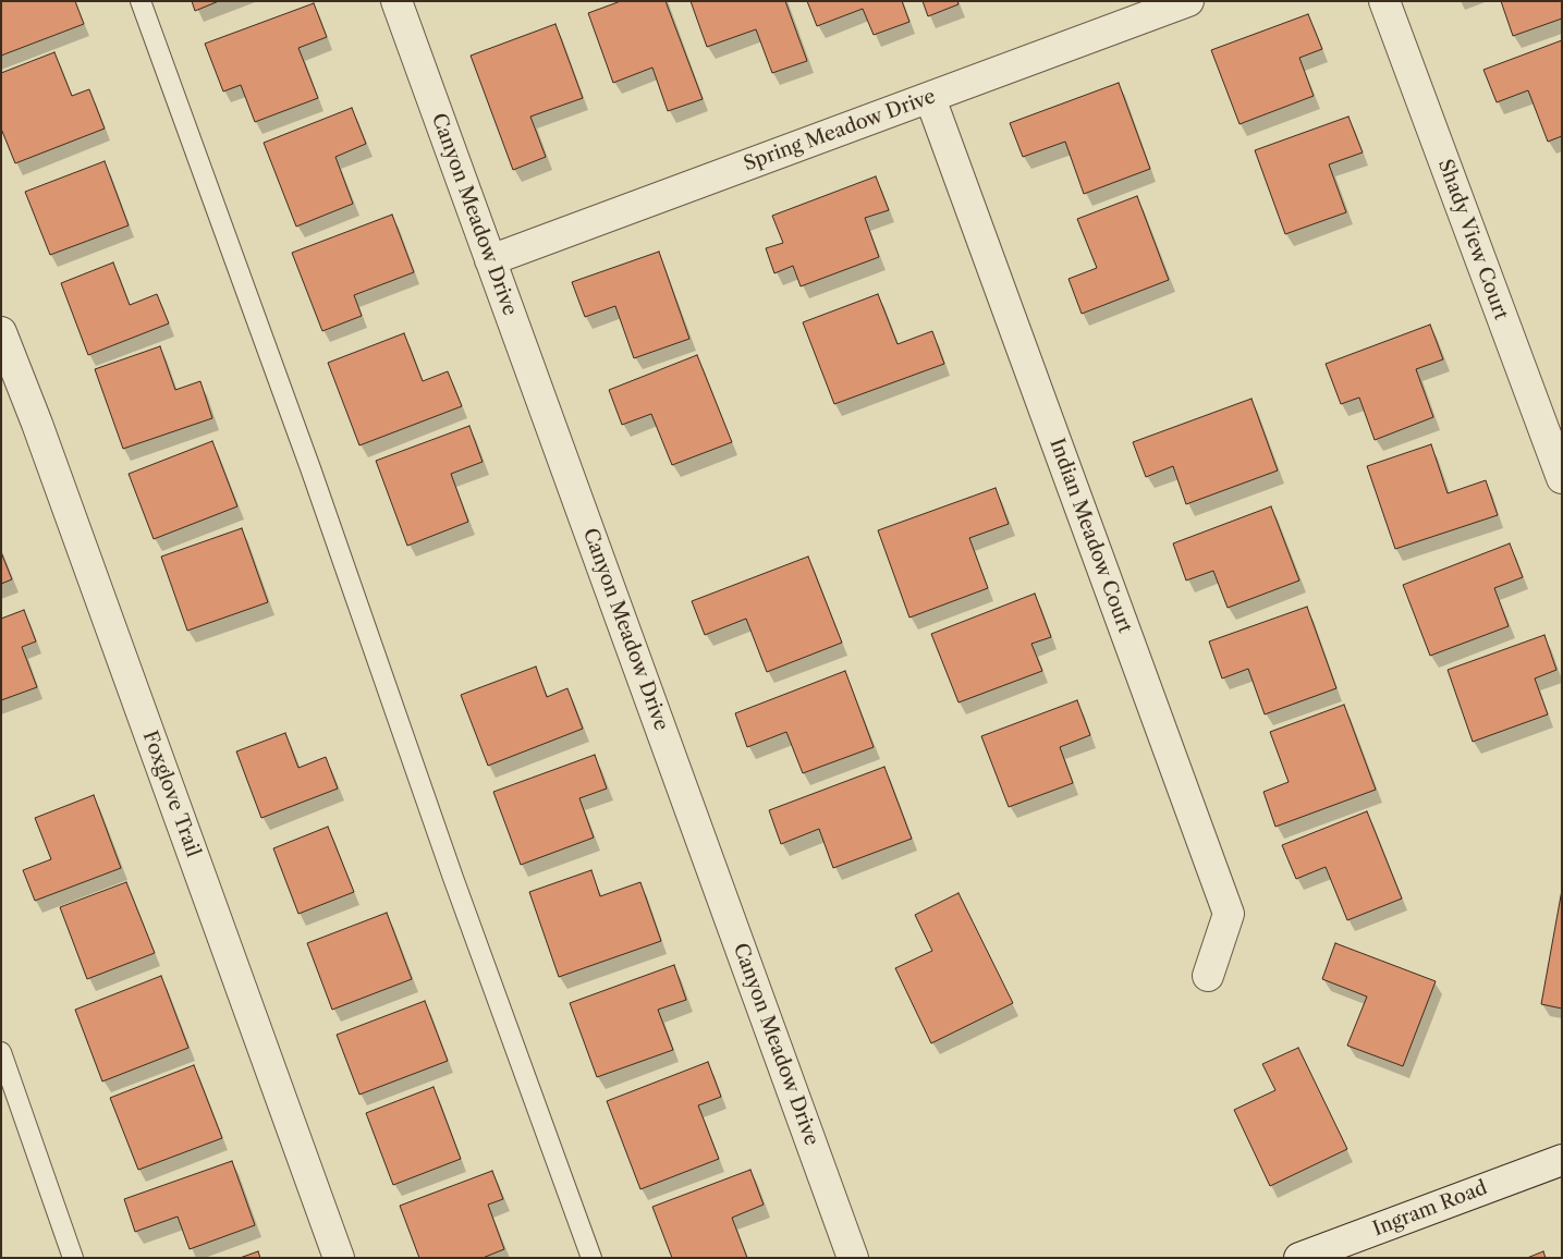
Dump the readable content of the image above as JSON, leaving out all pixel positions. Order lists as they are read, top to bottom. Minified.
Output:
{"streets":{"street":["Spring Meadow Drive","Canyon Meadow Drive","Shady View Court","Indian Meadow Court","Foxglove Trail","Ingram Road"]},"crossings":[["Spring Meadow Drive","Canyon Meadow Drive"],["Spring Meadow Drive","Indian Meadow Court"]]}
